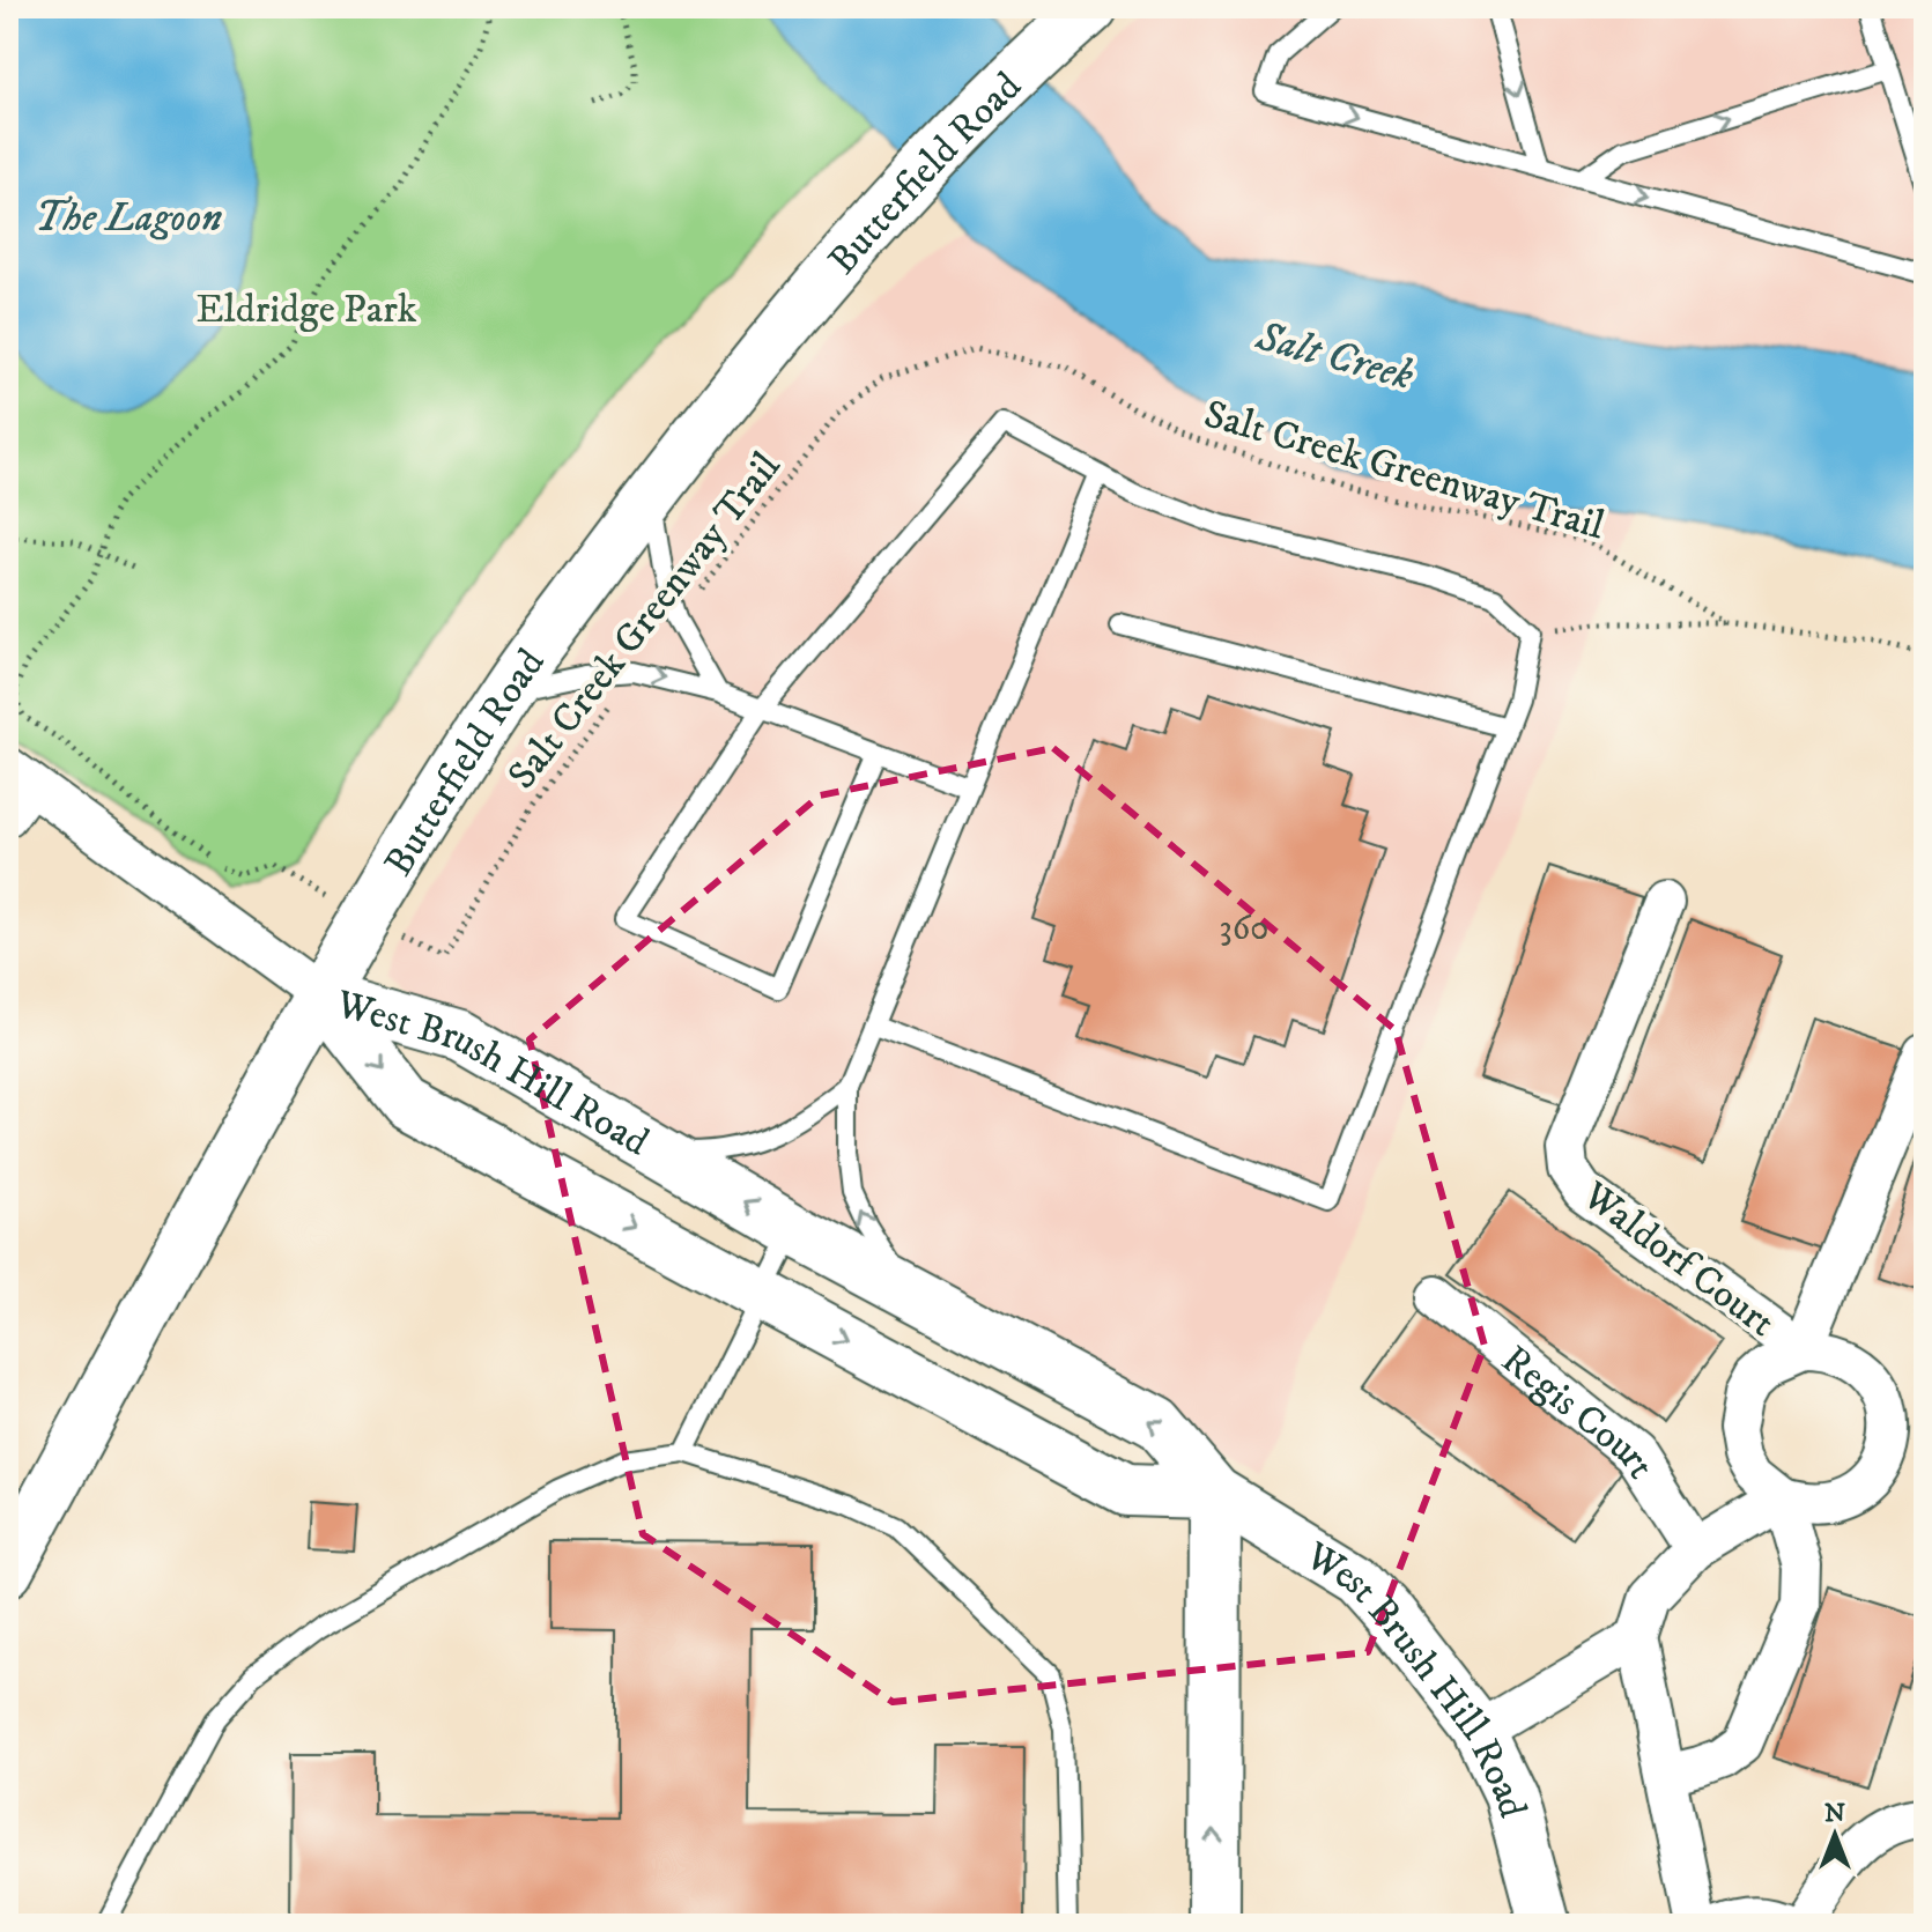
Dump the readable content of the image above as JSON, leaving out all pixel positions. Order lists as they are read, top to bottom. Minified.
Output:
{"streets":{"main road":["Butterfield Road","West Brush Hill Road"],"street":["Waldorf Court","Regis Court"],"path":["Salt Creek Greenway Trail"]},"crossings":[["Butterfield Road","West Brush Hill Road"]],"water":["The Lagoon","Salt Creek"],"parks":["Eldridge Park"],"house_numbers":["360"],"north":"top"}
